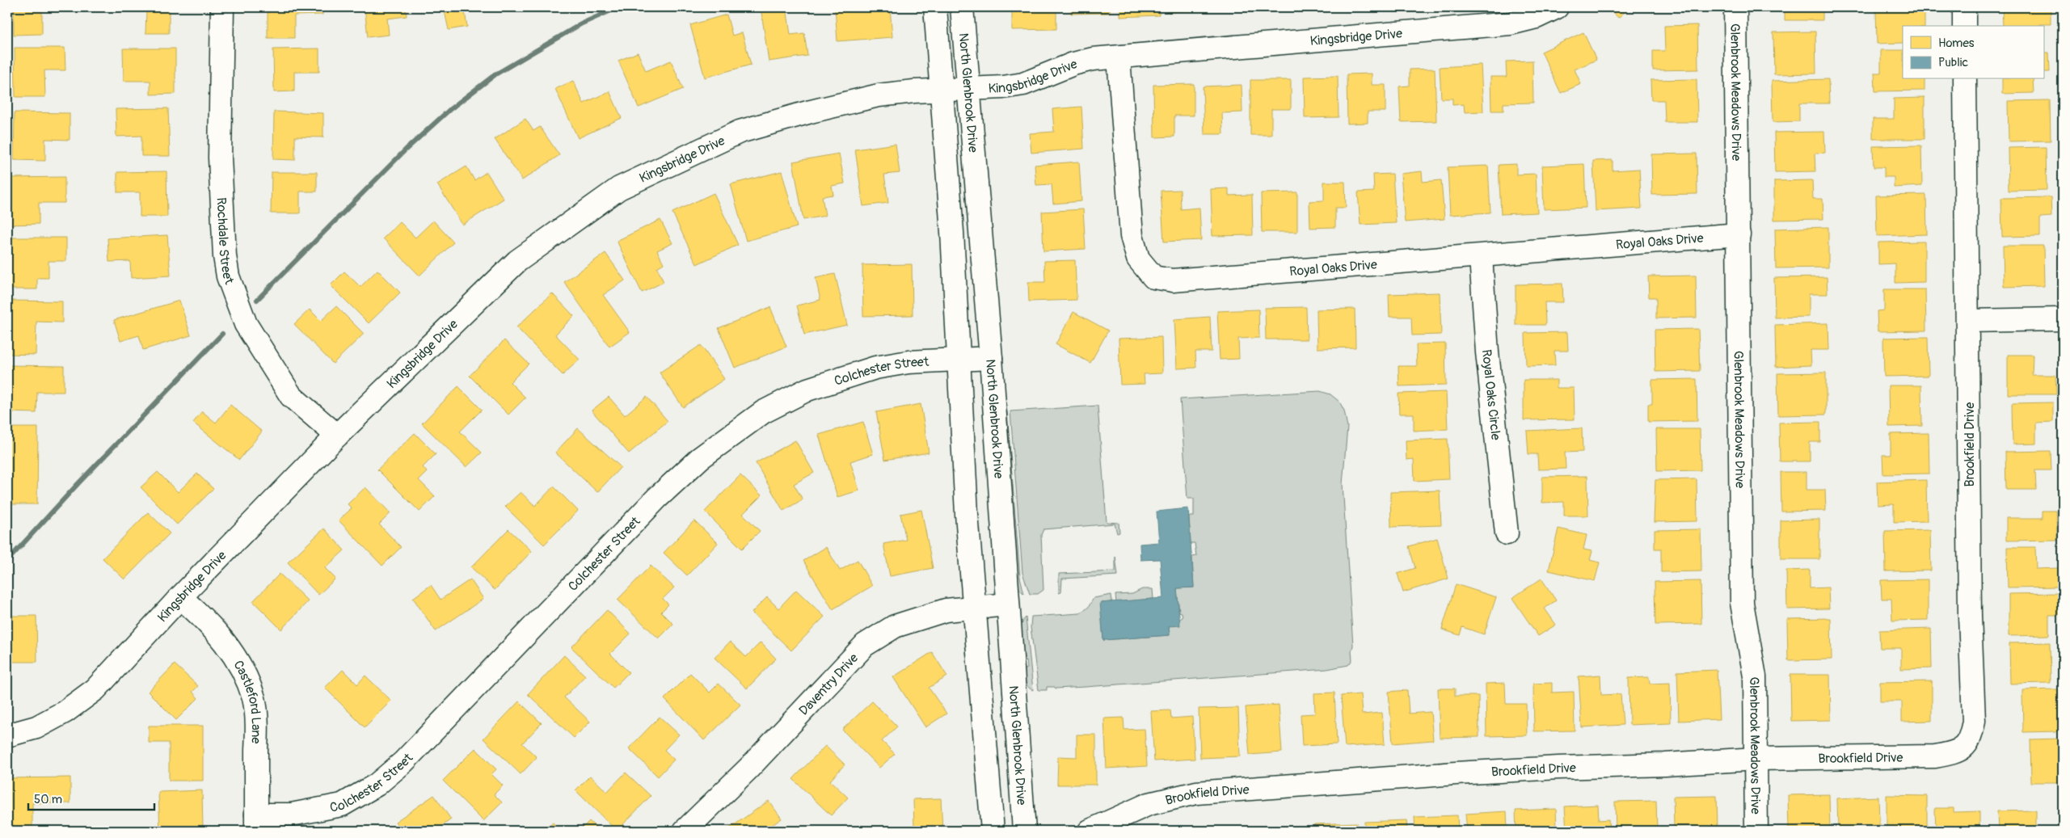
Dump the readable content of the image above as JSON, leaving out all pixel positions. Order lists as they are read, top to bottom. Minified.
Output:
{"streets":{"street":["Kingsbridge Drive","Glenbrook Meadows Drive","North Glenbrook Drive","Rochdale Street","Royal Oaks Drive","Colchester Street","Royal Oaks Circle","Brookfield Drive","Daventry Drive","Castleford Lane"]},"crossings":[["Kingsbridge Drive","North Glenbrook Drive"],["Kingsbridge Drive","Rochdale Street"],["Kingsbridge Drive","Royal Oaks Drive"],["Kingsbridge Drive","Castleford Lane"],["Glenbrook Meadows Drive","Royal Oaks Drive"],["Glenbrook Meadows Drive","Brookfield Drive"],["North Glenbrook Drive","Colchester Street"],["North Glenbrook Drive","Daventry Drive"],["Royal Oaks Drive","Royal Oaks Circle"],["Colchester Street","Castleford Lane"]],"legend":["Homes","Public"],"scale_bar":"50 m"}
